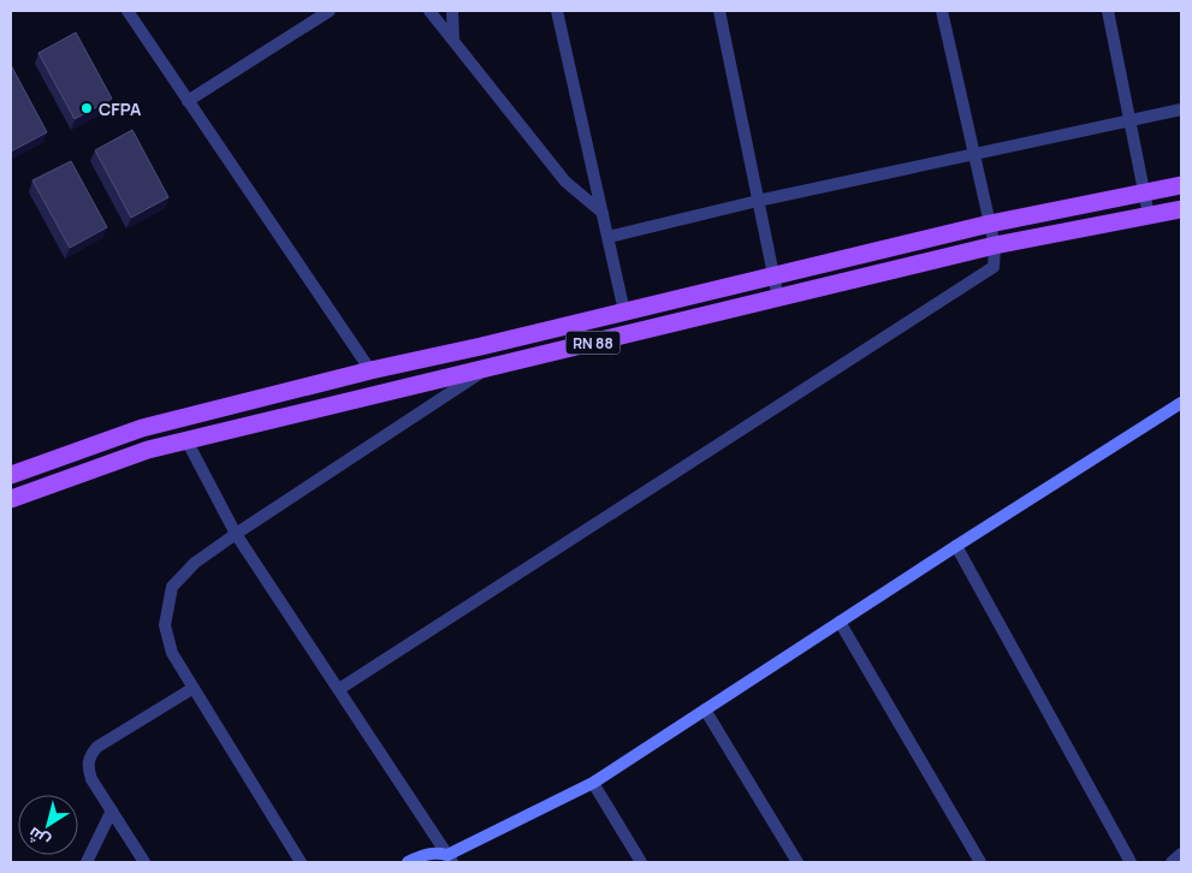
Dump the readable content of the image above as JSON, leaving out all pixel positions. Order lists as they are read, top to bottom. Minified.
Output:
{"streets":{"main road":["RN 88"]},"places":["CFPA"],"north":"bottom left"}
